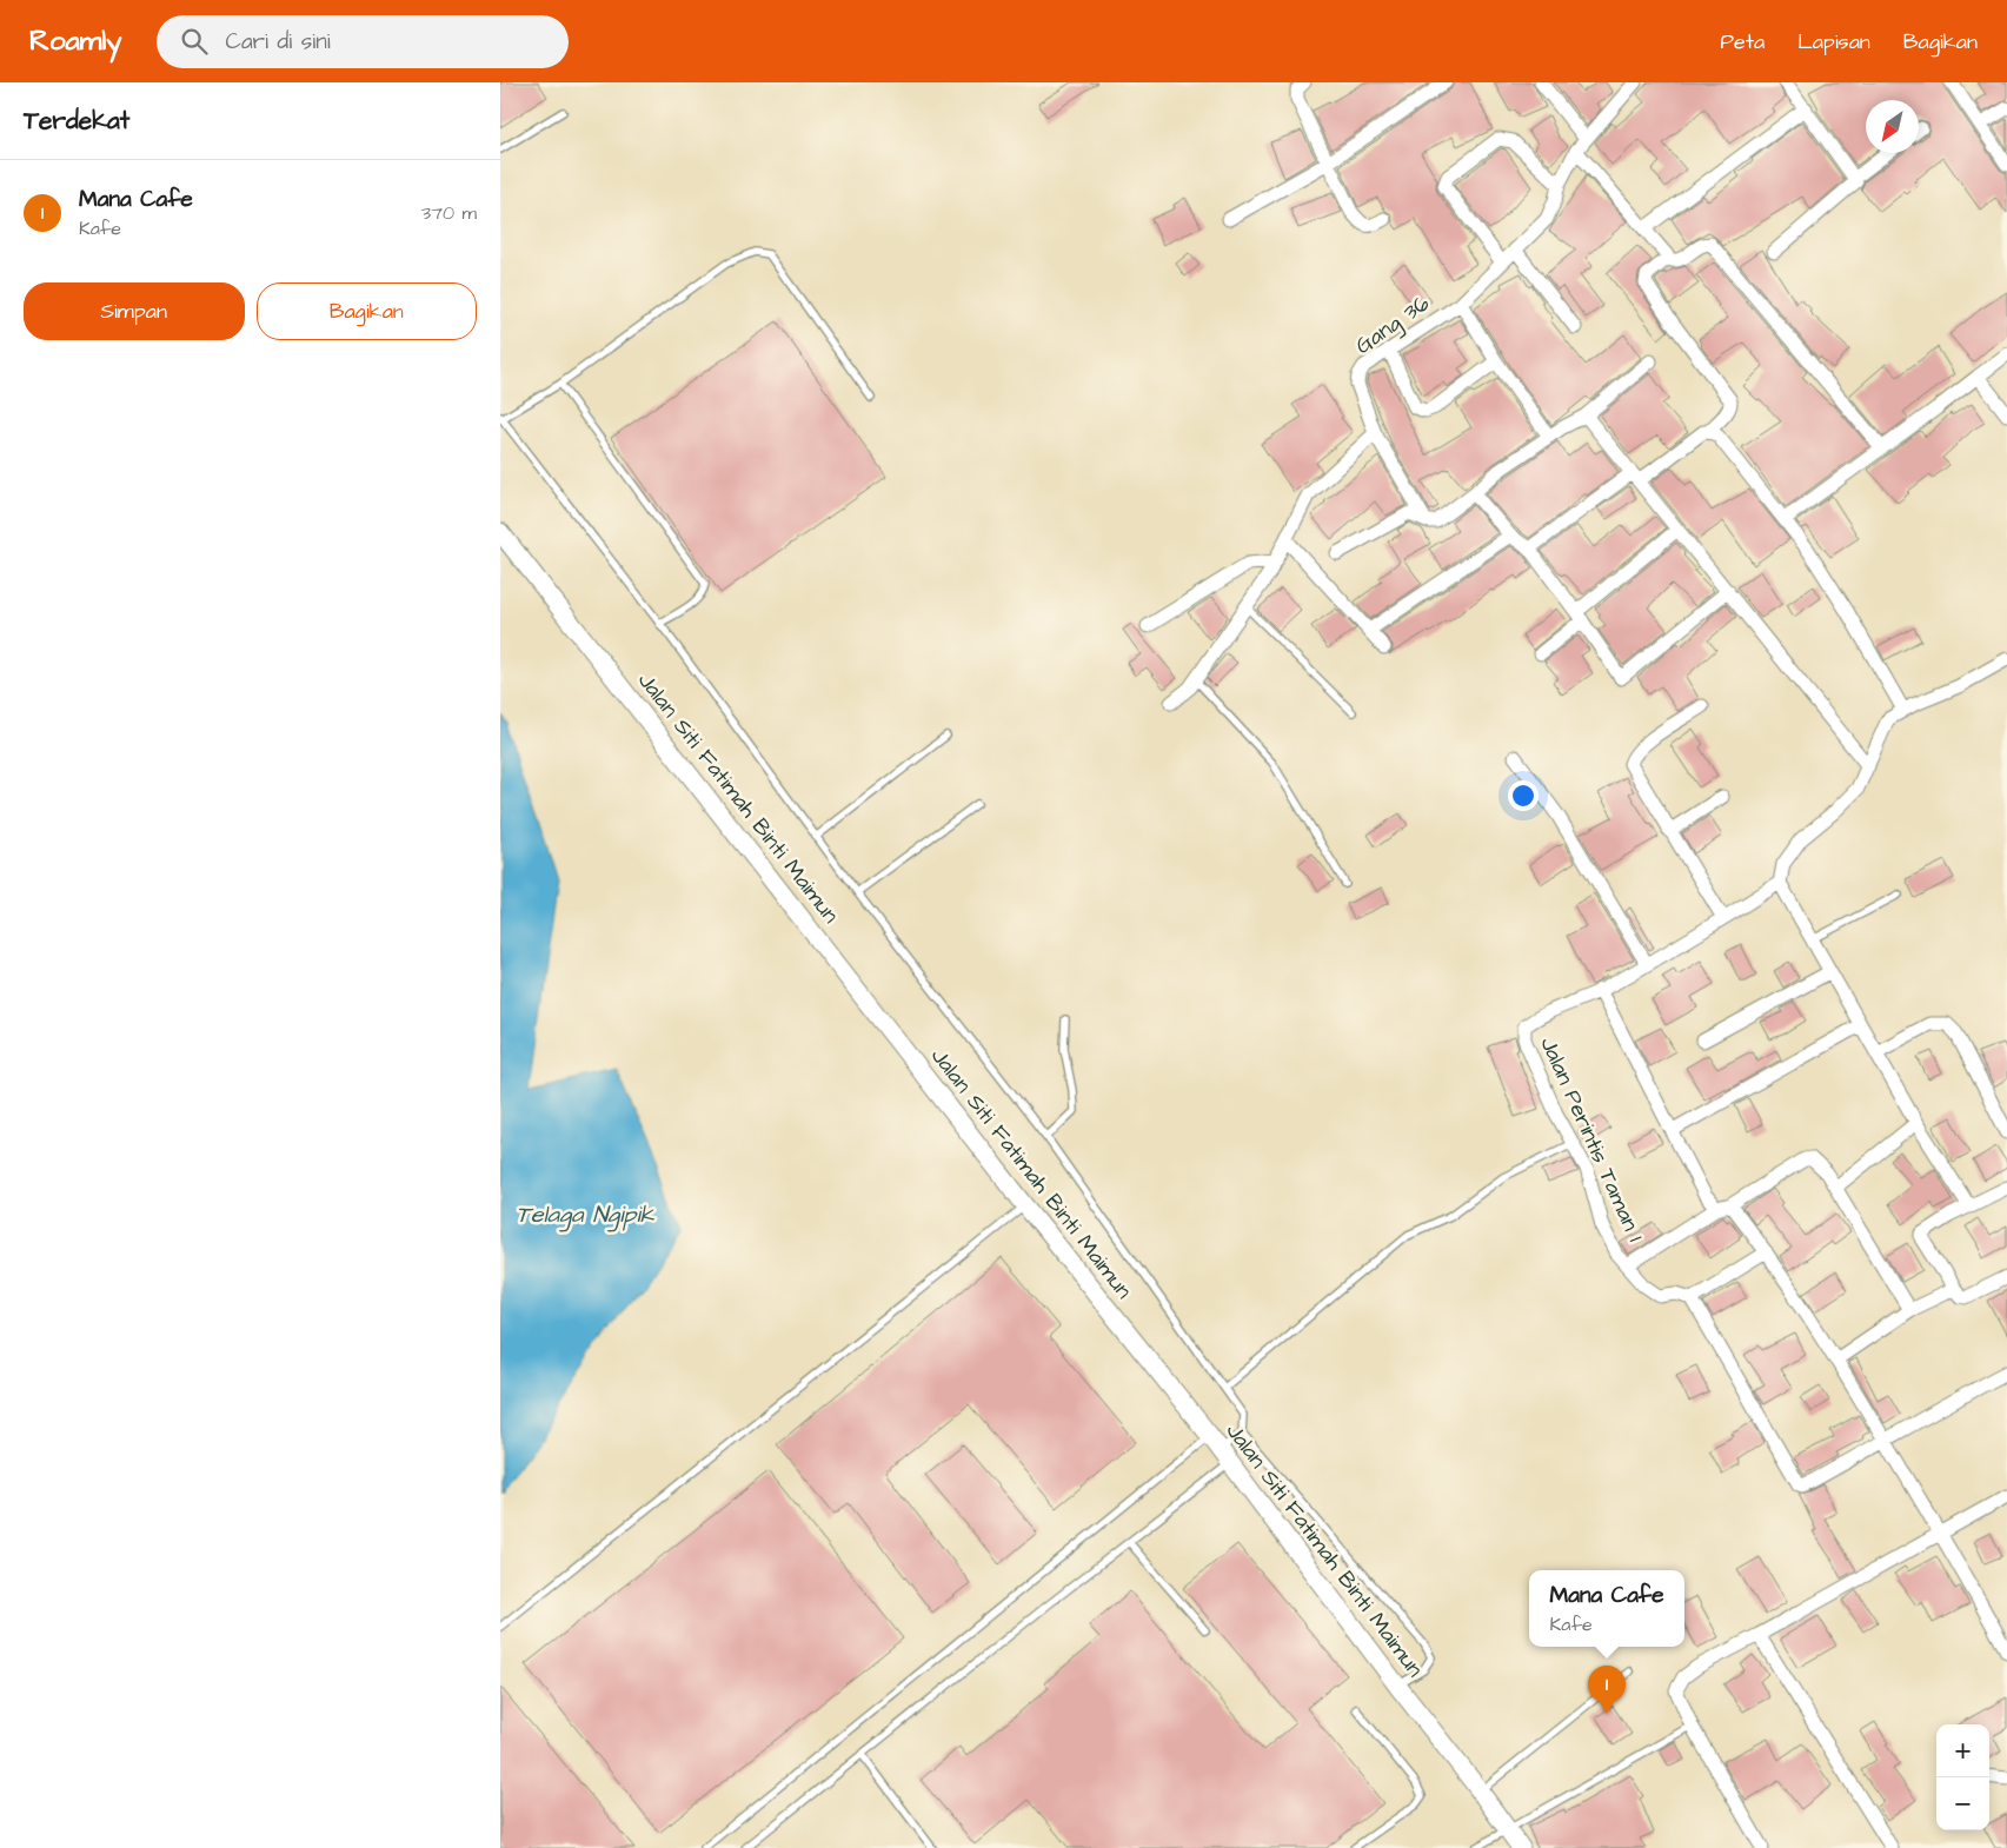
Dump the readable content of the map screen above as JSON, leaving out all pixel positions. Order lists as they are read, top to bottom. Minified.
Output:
{"streets":{"street":["Gang 36","Jalan Siti Fatimah Binti Maimun","Jalan Perintis Taman 1"]},"water":["Telaga Ngipik"],"north":"bottom left","page":{"header":"Roamly","search":"Cari di sini","nav":["Peta","Lapisan","Bagikan"],"heading":"Terdekat","list":[{"mark":"1","name":"Mana Cafe","note":"Kafe","value":"370 m"}],"buttons":["Simpan","Bagikan"],"popup":["Mana Cafe","Kafe"],"pins":"1","map_buttons":["+","−"]}}
